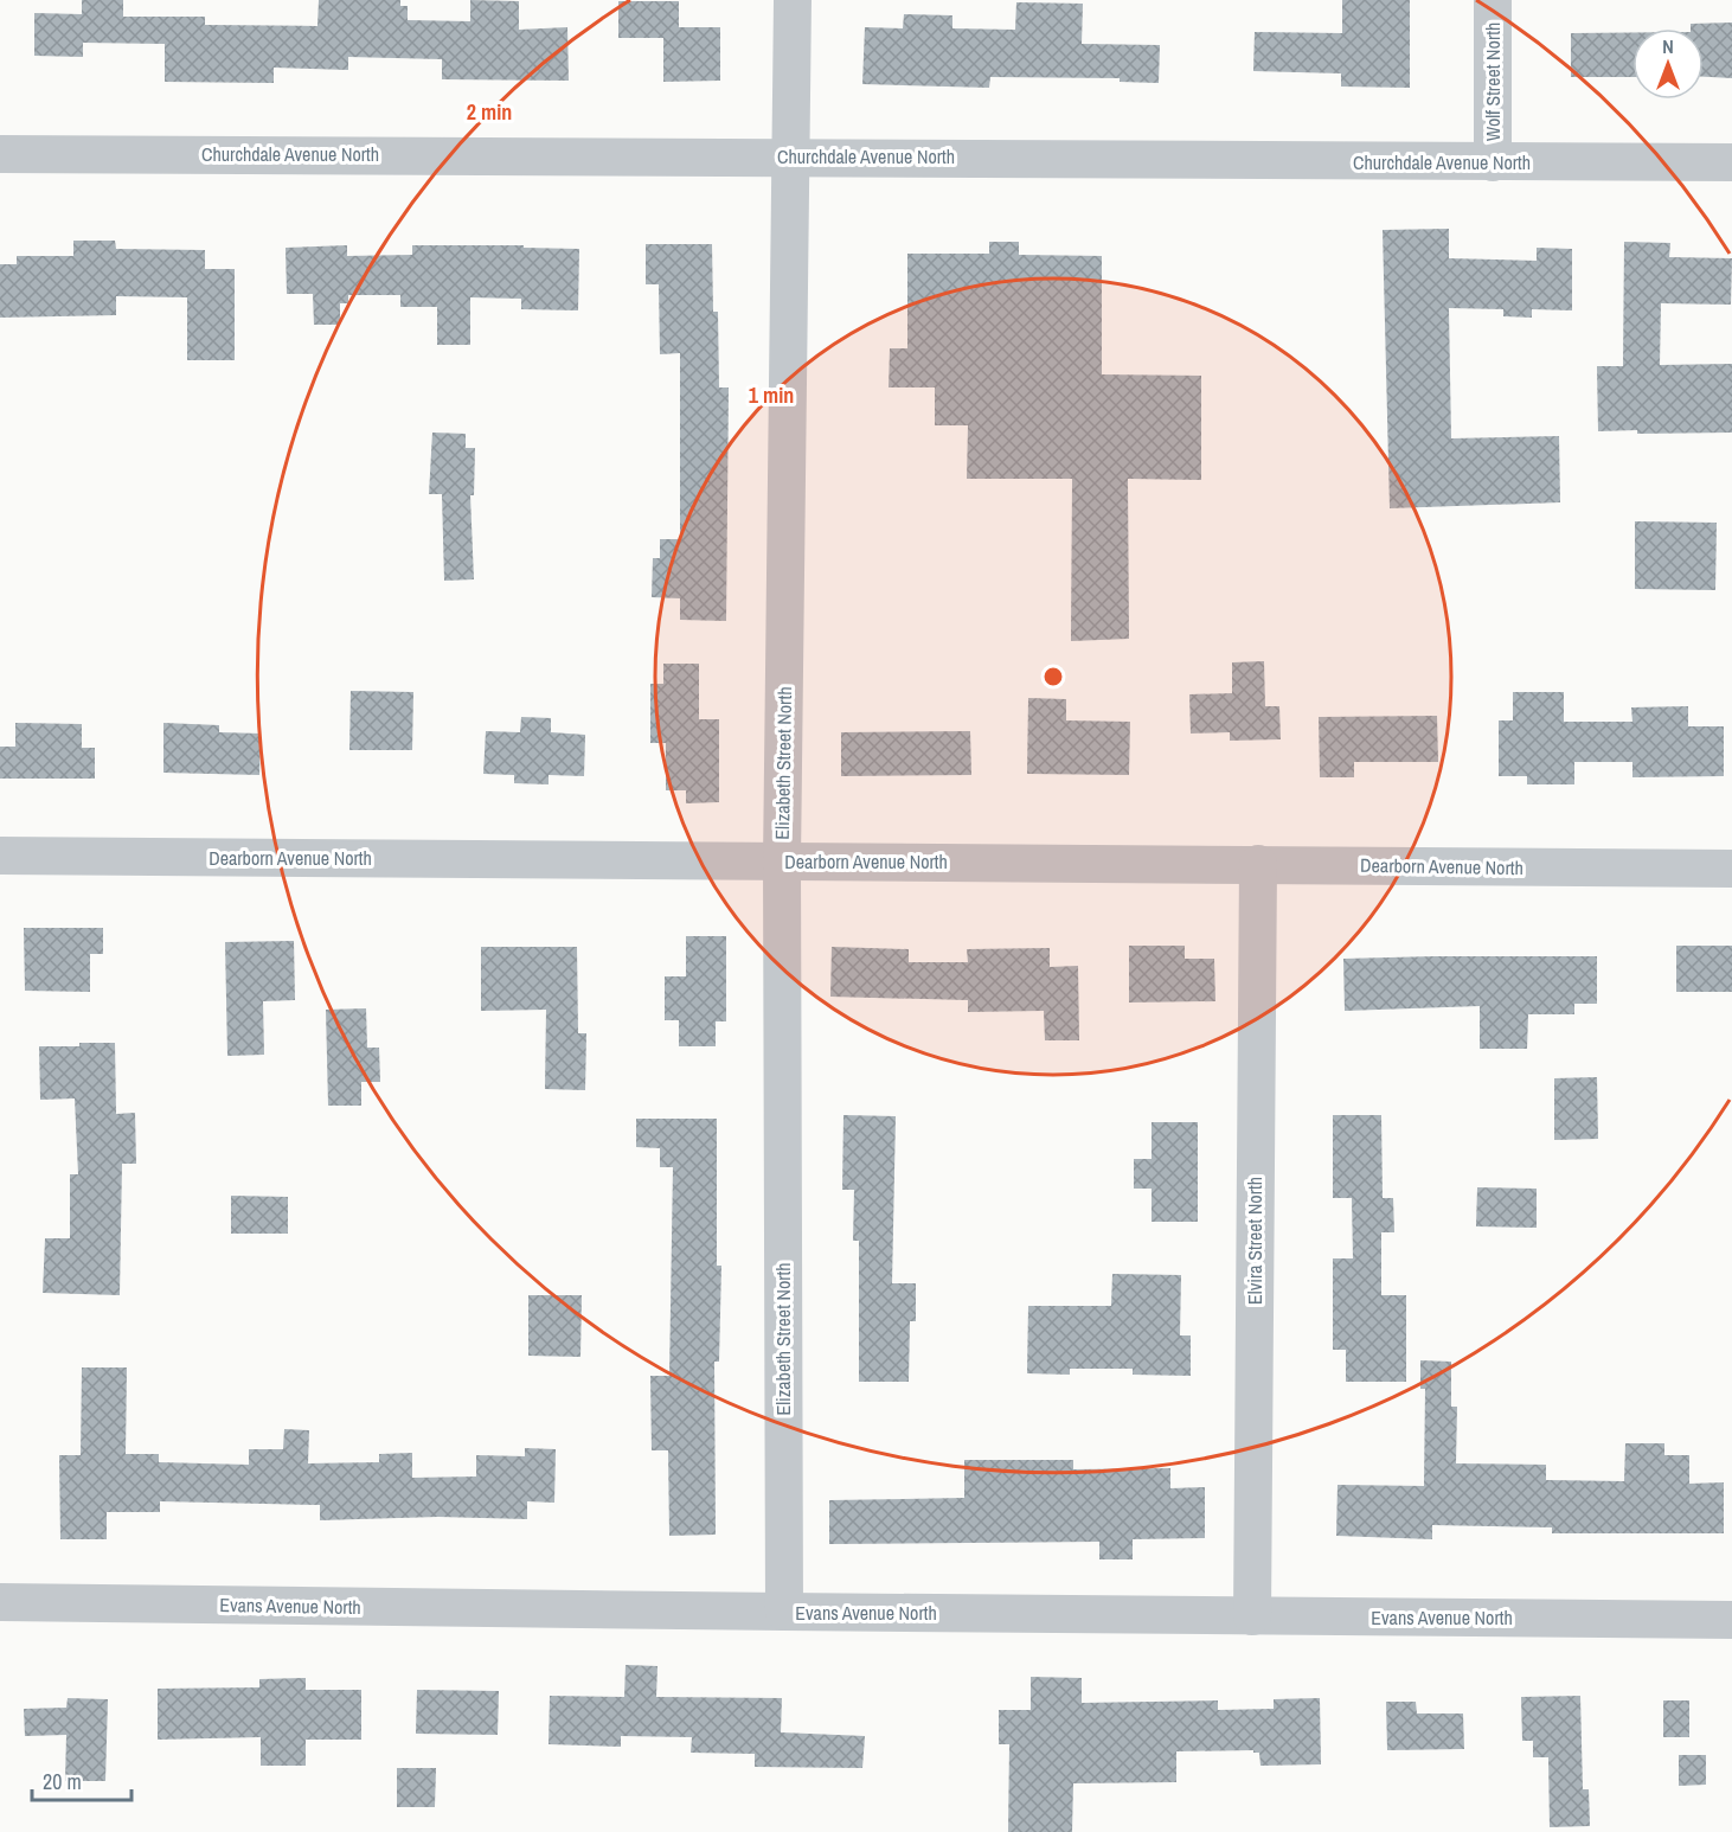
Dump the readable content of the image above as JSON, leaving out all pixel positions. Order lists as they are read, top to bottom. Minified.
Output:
{"streets":{"street":["Wolf Street North","Churchdale Avenue North","Elizabeth Street North","Dearborn Avenue North","Elvira Street North","Evans Avenue North"]},"crossings":[["Wolf Street North","Churchdale Avenue North"],["Churchdale Avenue North","Elizabeth Street North"],["Elizabeth Street North","Dearborn Avenue North"],["Elizabeth Street North","Evans Avenue North"],["Dearborn Avenue North","Elvira Street North"],["Elvira Street North","Evans Avenue North"]],"scale_bar":"20 m","north":"top","rings":["2 min","1 min"]}
